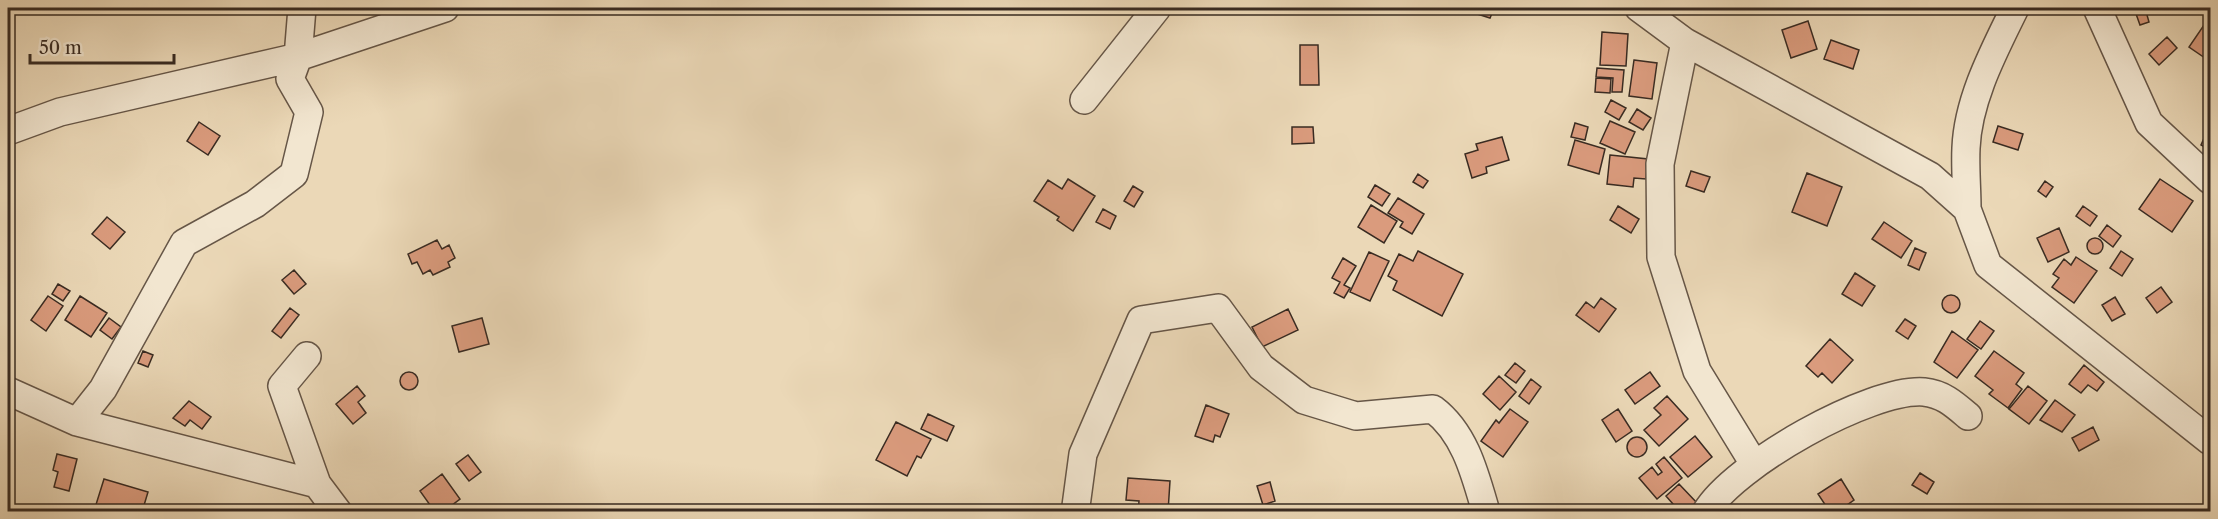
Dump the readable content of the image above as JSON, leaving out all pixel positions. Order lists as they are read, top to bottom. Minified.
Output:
{"scale_bar":"50 m"}
